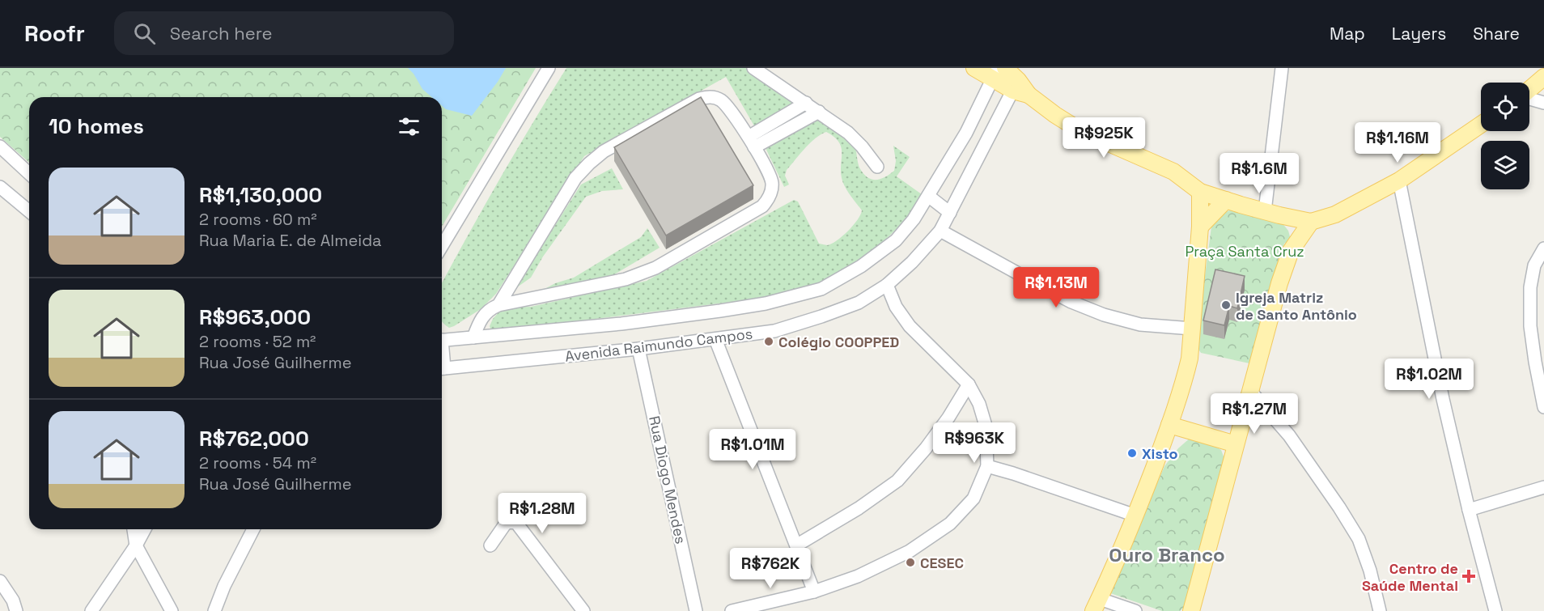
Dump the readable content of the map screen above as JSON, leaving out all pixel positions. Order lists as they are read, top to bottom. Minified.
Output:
{"streets":{"street":["Avenida Raimundo Campos","Rua Diogo Mendes"]},"crossings":[["Avenida Raimundo Campos","Rua Diogo Mendes"]],"districts":["Ouro Branco"],"parks":["Praça Santa Cruz"],"places":{"other":["Igreja Matriz de Santo Antônio","Colégio COOPPED","Xisto","CESEC"],"health":["Centro de Saúde Mental"]},"page":{"header":"Roofr","search":"Search here","nav":["Map","Layers","Share"],"heading":"10 homes","price":["R$925K","R$1.16M","R$1.6M","R$1.13M","R$1.02M","R$1.27M","R$963K","R$1.01M","R$1.28M","R$762K"],"list":[{"name":"R$1,130,000","note":"2 rooms · 60 m² · Rua Maria E. de Almeida"},{"name":"R$963,000","note":"2 rooms · 52 m² · Rua José Guilherme"},{"name":"R$762,000","note":"2 rooms · 54 m² · Rua José Guilherme"}]}}
